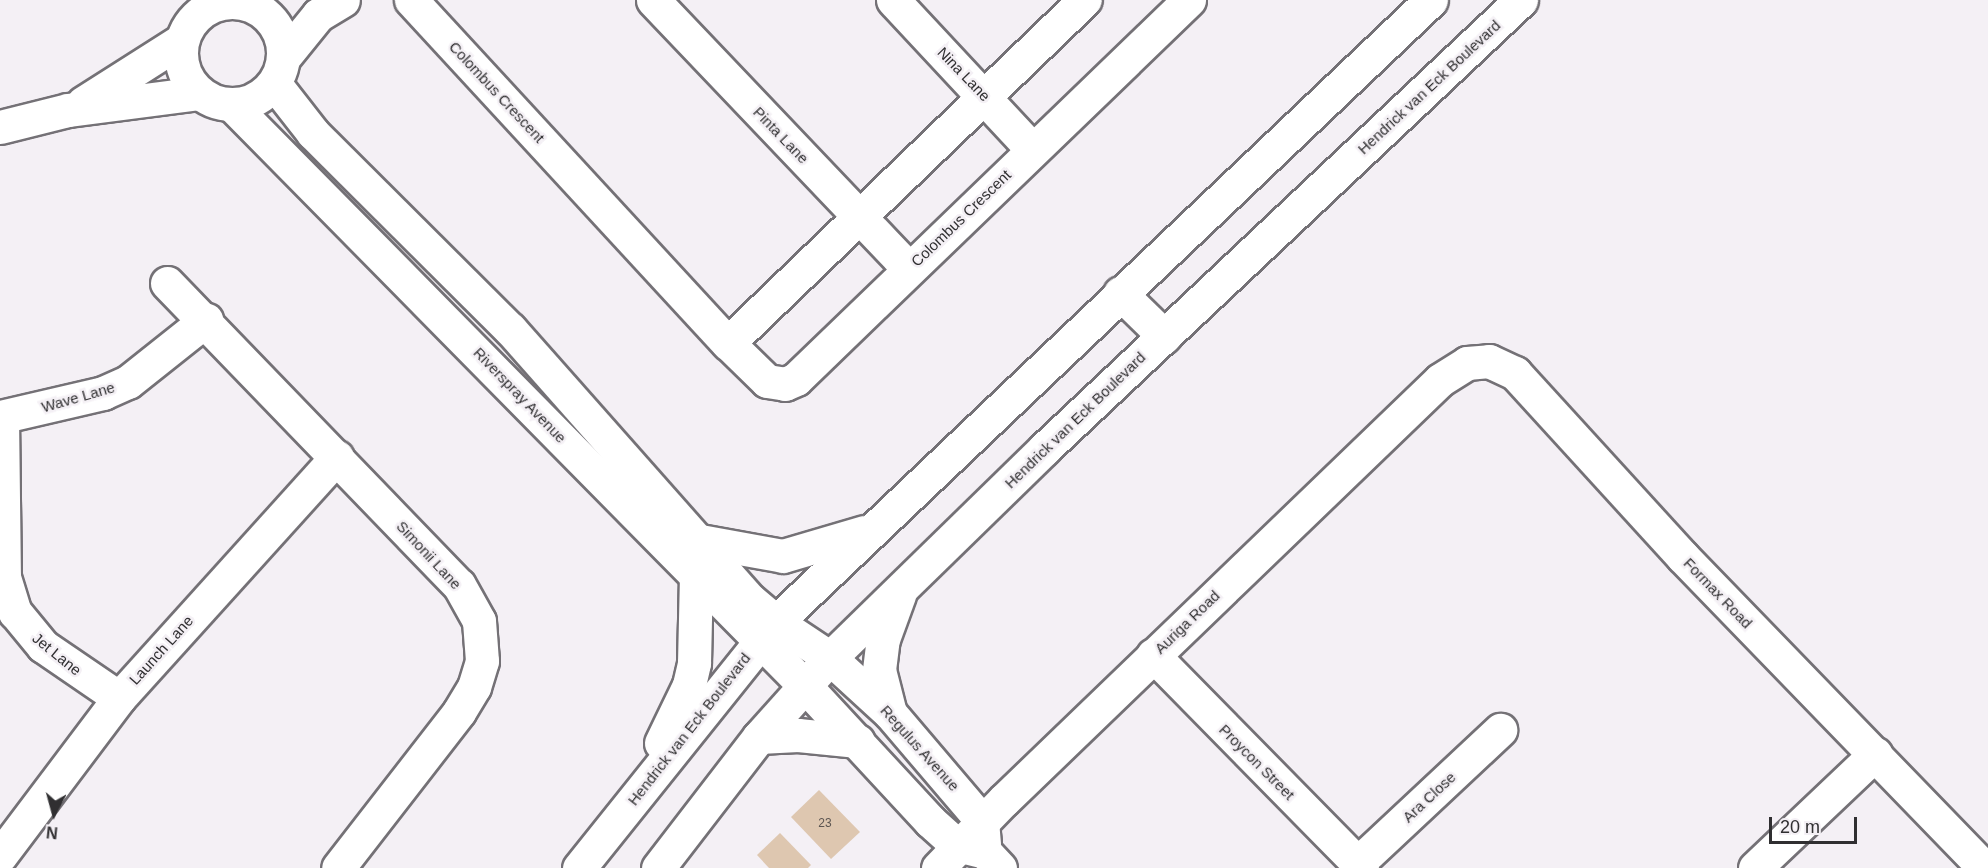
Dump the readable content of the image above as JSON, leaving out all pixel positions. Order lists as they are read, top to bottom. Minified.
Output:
{"streets":{"street":["Nina Lane","Hendrick van Eck Boulevard","Colombus Crescent","Pinta Lane","Riverspray Avenue","Wave Lane","Simonii Lane","Formax Road","Auriga Road","Launch Lane","Jet Lane","Regulus Avenue","Proycon Street","Ara Close"]},"crossings":[["Nina Lane","Colombus Crescent"],["Hendrick van Eck Boulevard","Riverspray Avenue"],["Hendrick van Eck Boulevard","Regulus Avenue"],["Colombus Crescent","Pinta Lane"],["Riverspray Avenue","Regulus Avenue"],["Wave Lane","Simonii Lane"],["Wave Lane","Jet Lane"],["Simonii Lane","Launch Lane"],["Formax Road","Auriga Road"],["Auriga Road","Regulus Avenue"],["Auriga Road","Proycon Street"],["Launch Lane","Jet Lane"],["Proycon Street","Ara Close"]],"house_numbers":["23"],"scale_bar":"20 m","north":"bottom"}
